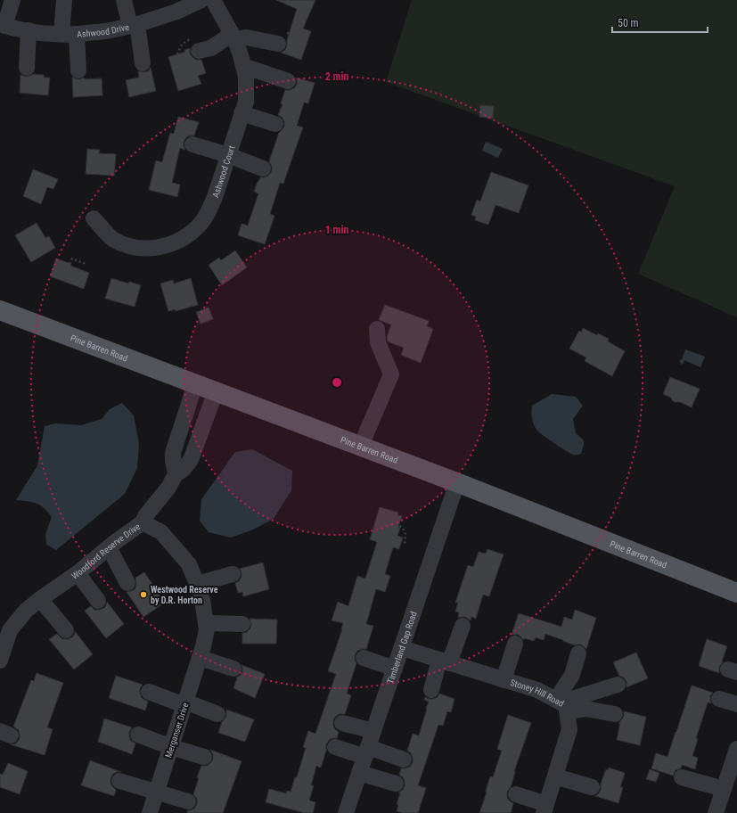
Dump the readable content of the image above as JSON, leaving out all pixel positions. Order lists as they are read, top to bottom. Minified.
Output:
{"streets":{"main road":["Pine Barren Road"],"street":["Ashwood Drive","Ashwood Court","Woodford Reserve Drive","Timberland Gap Road","Stoney Hill Road","Merganser Drive"]},"crossings":[["Pine Barren Road","Woodford Reserve Drive"],["Pine Barren Road","Timberland Gap Road"],["Woodford Reserve Drive","Merganser Drive"],["Timberland Gap Road","Stoney Hill Road"]],"places":["Westwood Reserve by D.R. Horton"],"scale_bar":"50 m","rings":["2 min","1 min"]}
